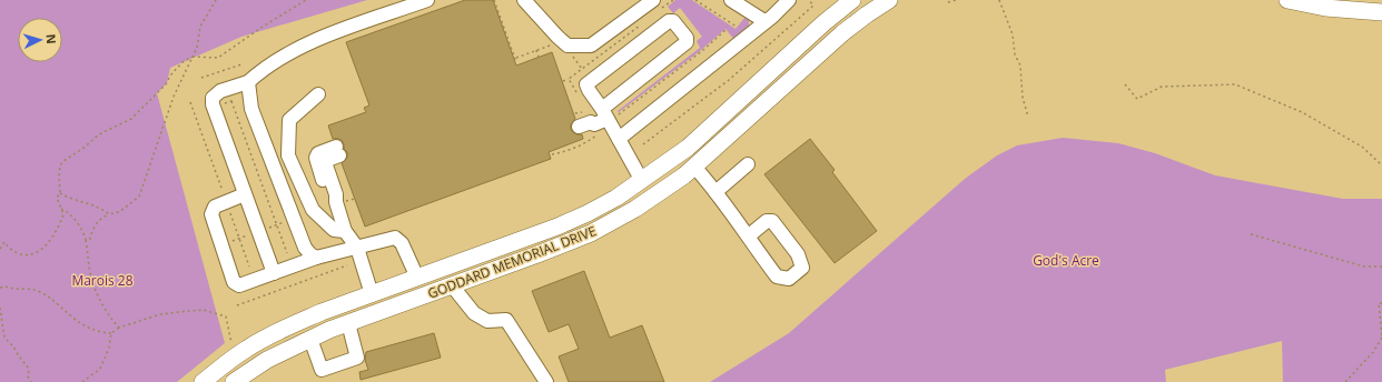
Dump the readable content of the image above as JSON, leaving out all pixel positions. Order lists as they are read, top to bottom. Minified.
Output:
{"streets":{"main road":["GODDARD MEMORIAL DRIVE"]},"parks":["God's Acre","Marois 28"],"north":"right"}
